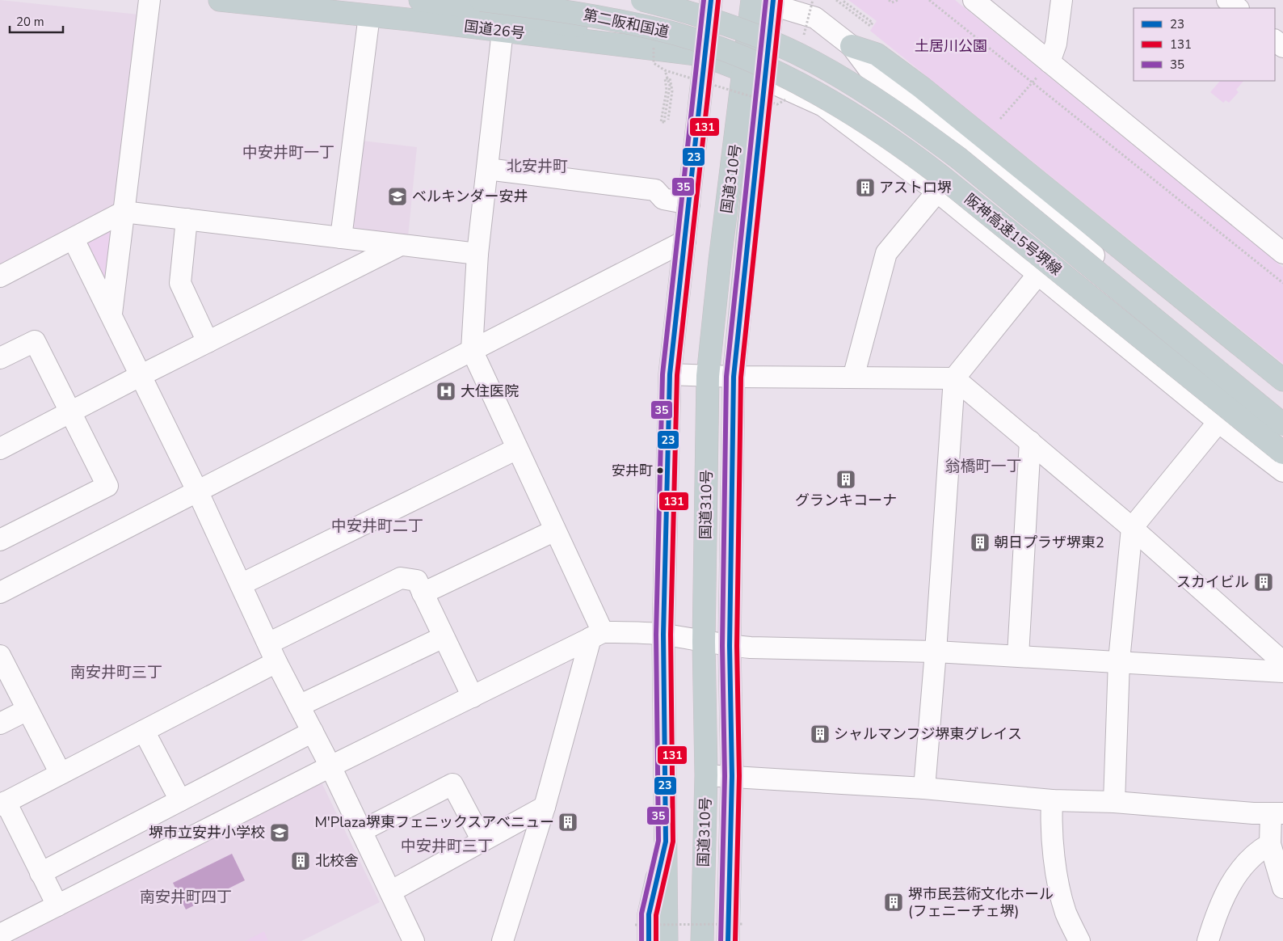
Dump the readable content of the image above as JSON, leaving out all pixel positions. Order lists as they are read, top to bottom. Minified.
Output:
{"streets":{"highway":["第二阪和国道","国道26号","国道310号","阪神高速15号堺線"]},"crossings":[["第二阪和国道","国道26号"],["第二阪和国道","阪神高速15号堺線"],["国道26号","国道310号"],["国道26号","阪神高速15号堺線"]],"districts":["中安井町一丁","北安井町","翁橋町一丁","中安井町二丁","南安井町三丁","中安井町三丁","南安井町四丁"],"parks":["土居川公園"],"places":{"building":["アストロ堺","グランキコーナ","朝日プラザ堺東2","スカイビル","シャルマンフジ堺東グレイス","M'Plaza堺東フェニックスアベニュー","北校舎","堺市民芸術文化ホール (フェニーチェ堺)"],"school or university":["ベルキンダー安井","堺市立安井小学校"],"hospital":["大住医院"],"other":["安井町"]},"lines":["transit line 23","transit line 35","transit line 131"],"legend":["23","131","35"],"scale_bar":"20 m"}
